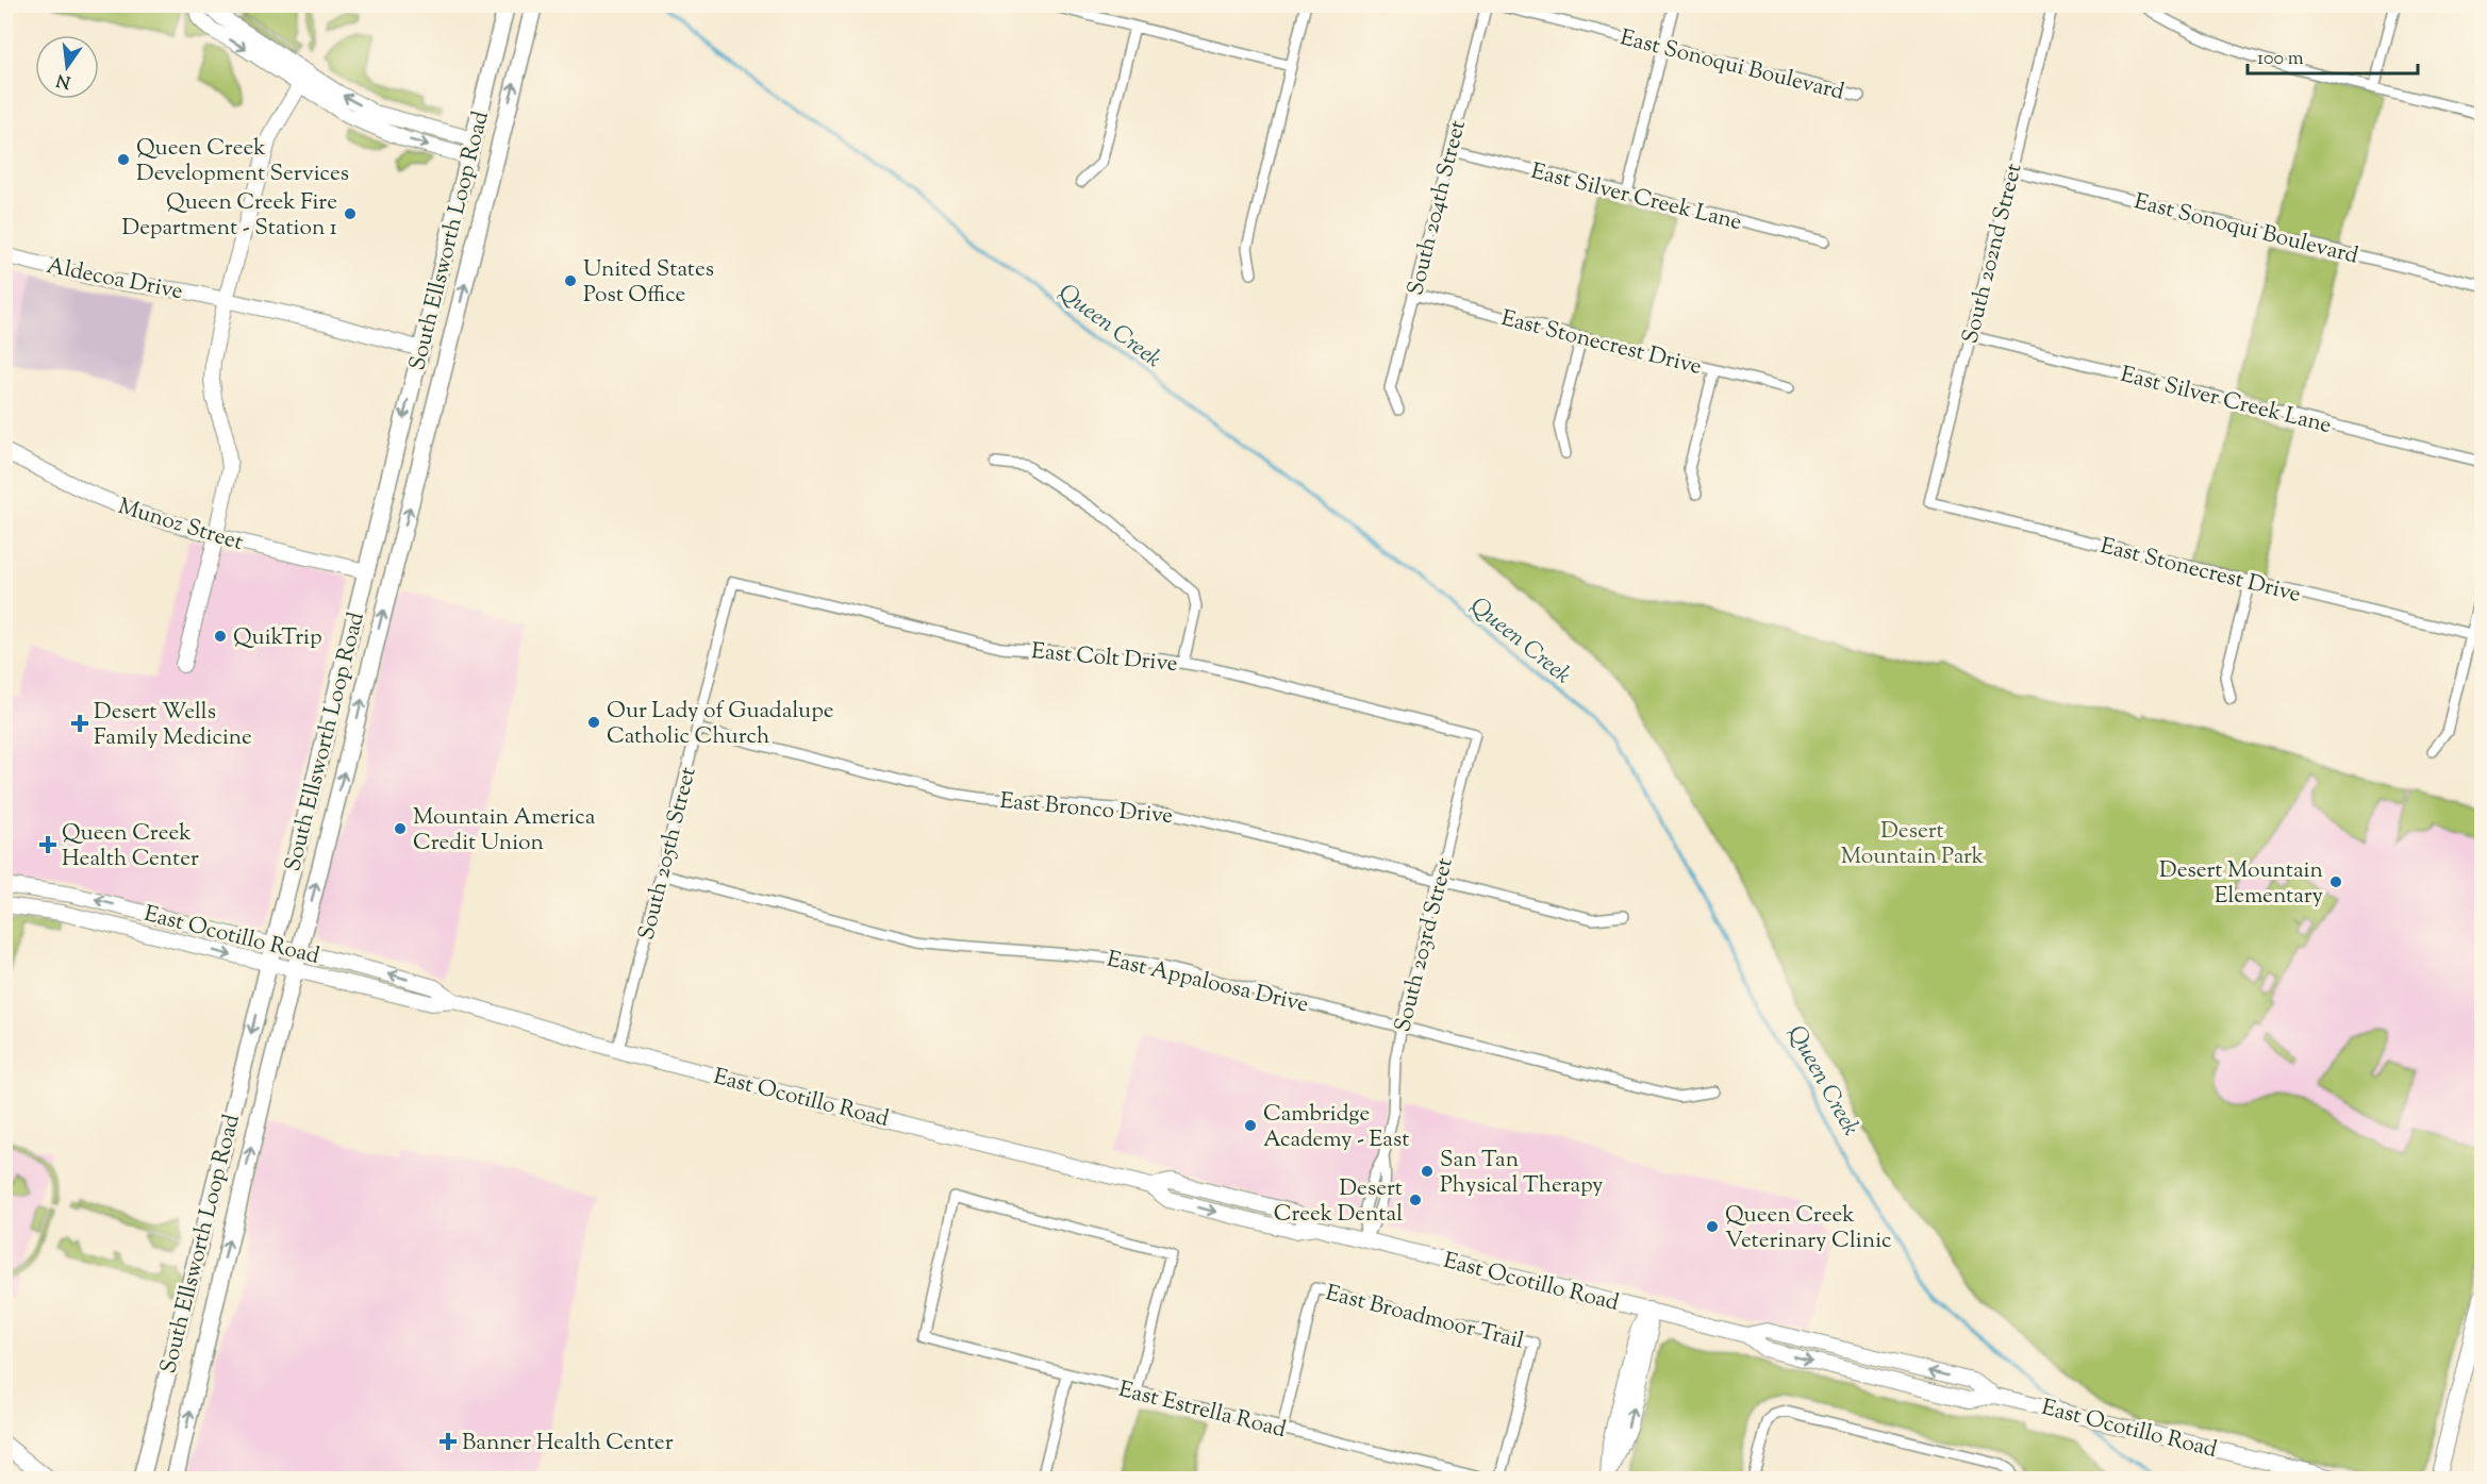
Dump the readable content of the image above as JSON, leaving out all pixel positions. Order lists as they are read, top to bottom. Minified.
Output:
{"streets":{"main road":["South Ellsworth Loop Road","Aldecoa Drive","Munoz Street","East Ocotillo Road"],"street":["East Sonoqui Boulevard","East Silver Creek Lane","South 204th Street","South 202nd Street","East Stonecrest Drive","East Colt Drive","East Bronco Drive","South 205th Street","South 203rd Street","East Appaloosa Drive","East Broadmoor Trail","East Estrella Road"]},"crossings":[["East Sonoqui Boulevard","South 202nd Street"],["East Silver Creek Lane","South 204th Street"],["East Silver Creek Lane","South 202nd Street"],["South 204th Street","East Stonecrest Drive"],["South Ellsworth Loop Road","Aldecoa Drive"],["South Ellsworth Loop Road","Munoz Street"],["South Ellsworth Loop Road","East Ocotillo Road"],["South 202nd Street","East Stonecrest Drive"],["East Colt Drive","South 205th Street"],["East Colt Drive","South 203rd Street"],["East Bronco Drive","South 205th Street"],["East Bronco Drive","South 203rd Street"],["South 205th Street","East Ocotillo Road"],["South 205th Street","East Appaloosa Drive"],["East Ocotillo Road","South 203rd Street"],["South 203rd Street","East Appaloosa Drive"],["East Broadmoor Trail","East Estrella Road"]],"water":["Queen Creek"],"parks":["Desert Mountain Park"],"places":{"other":["Queen Creek Development Services","Queen Creek Fire Department - Station 1","United States Post Office","QuikTrip","Our Lady of Guadalupe Catholic Church","Mountain America Credit Union","Desert Mountain Elementary","Cambridge Academy - East","San Tan Physical Therapy","Desert Creek Dental","Queen Creek Veterinary Clinic"],"health":["Desert Wells Family Medicine","Queen Creek Health Center","Banner Health Center"]},"scale_bar":"100 m","north":"bottom"}
